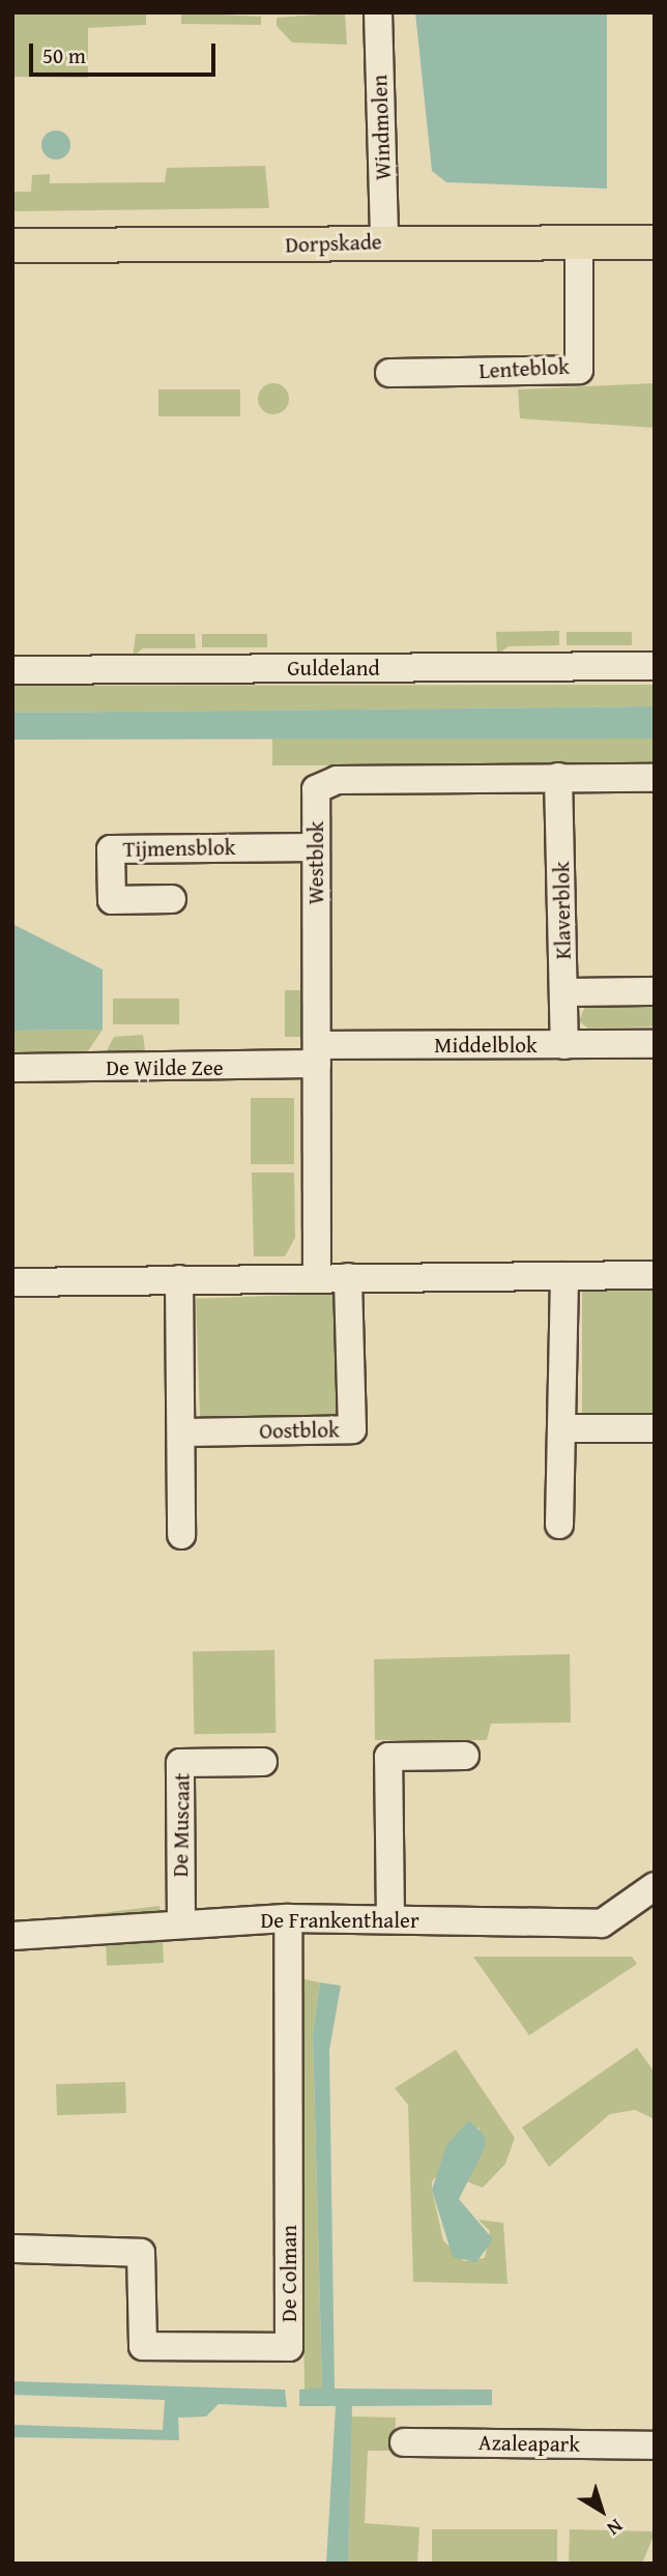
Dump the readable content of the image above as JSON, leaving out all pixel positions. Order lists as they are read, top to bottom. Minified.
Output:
{"streets":{"main road":["Dorpskade"],"street":["Windmolen","Lenteblok","Guldeland","Tijmensblok","Westblok","Klaverblok","Middelblok","De Wilde Zee","Oostblok","De Muscaat","De Frankenthaler","De Colman","Azaleapark"]},"crossings":[["Windmolen","Dorpskade"],["Dorpskade","Lenteblok"],["Tijmensblok","Westblok"],["Westblok","Klaverblok"],["Westblok","Middelblok"],["Westblok","De Wilde Zee"],["Klaverblok","Middelblok"],["Middelblok","De Wilde Zee"],["De Muscaat","De Frankenthaler"],["De Frankenthaler","De Colman"]],"scale_bar":"50 m","north":"bottom right"}
